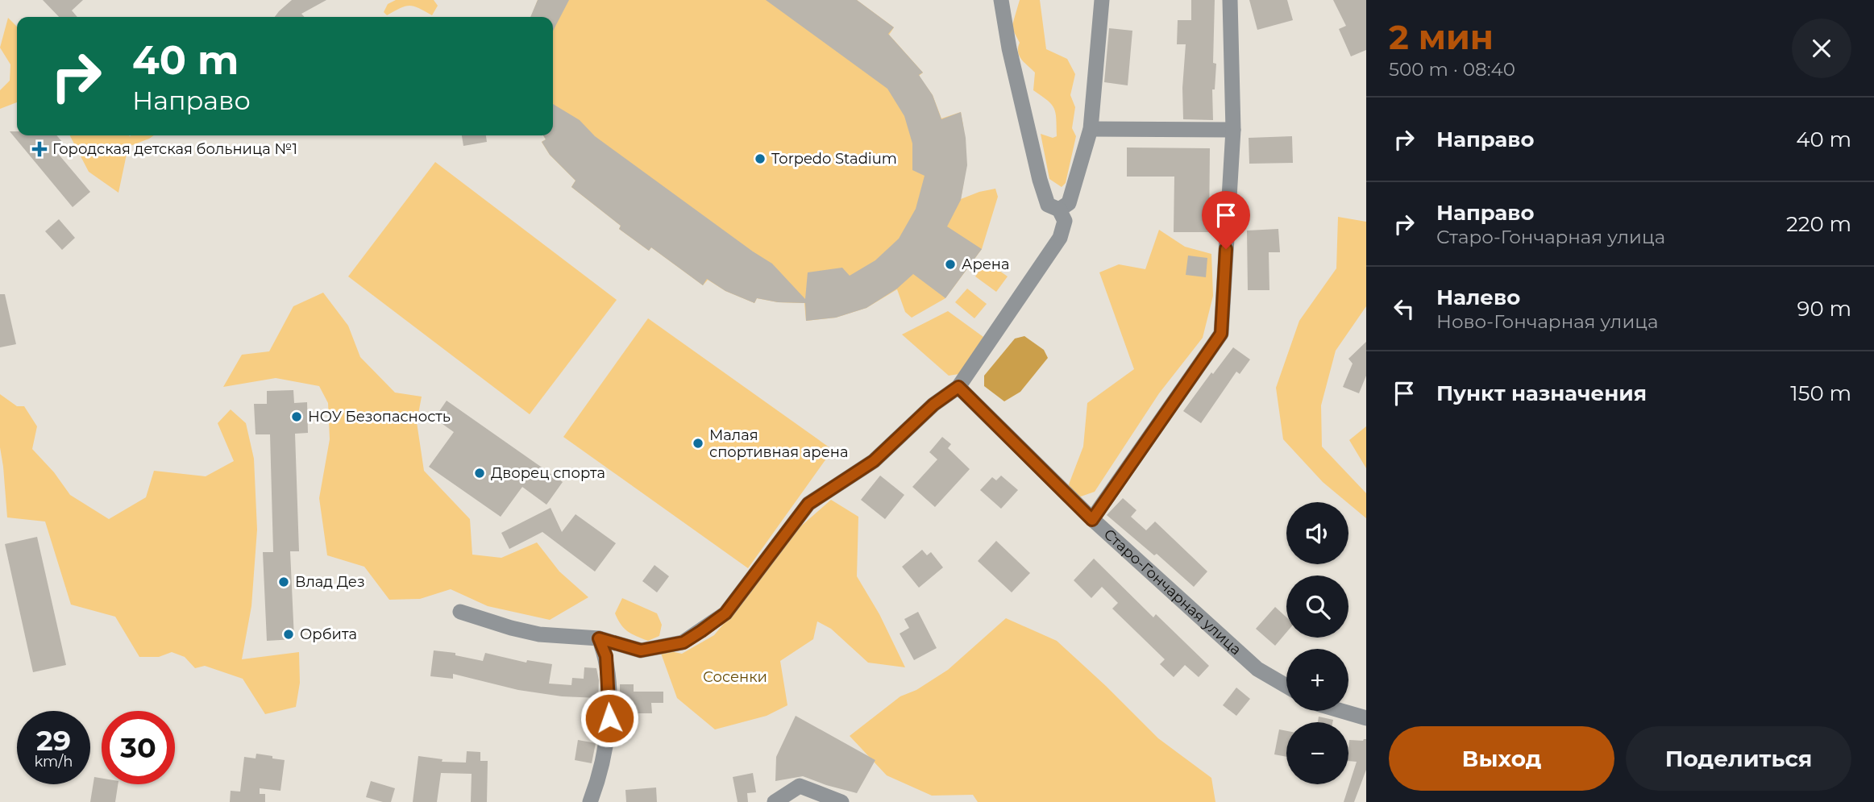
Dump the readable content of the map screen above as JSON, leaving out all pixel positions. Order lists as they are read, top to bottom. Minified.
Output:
{"streets":{"street":["Старо-Гончарная улица"]},"parks":["Сосенки"],"places":{"health":["Городская детская больница №1"],"other":["Torpedo Stadium","Арена","НОУ Безопасность","Малая спортивная арена","Дворец спорта","Влад Дез","Орбита"]},"page":{"heading":["2 мин","500 m · 08:40"],"turn":["40 m","Направо"],"list":[{"name":"Направо","value":"40 m"},{"name":"Направо","note":"Старо-Гончарная улица","value":"220 m"},{"name":"Налево","note":"Ново-Гончарная улица","value":"90 m"},{"name":"Пункт назначения","value":"150 m"}],"map_buttons":["+","−"],"speed":"29 km/h","limit":"30","buttons":["Выход","Поделиться"]}}
